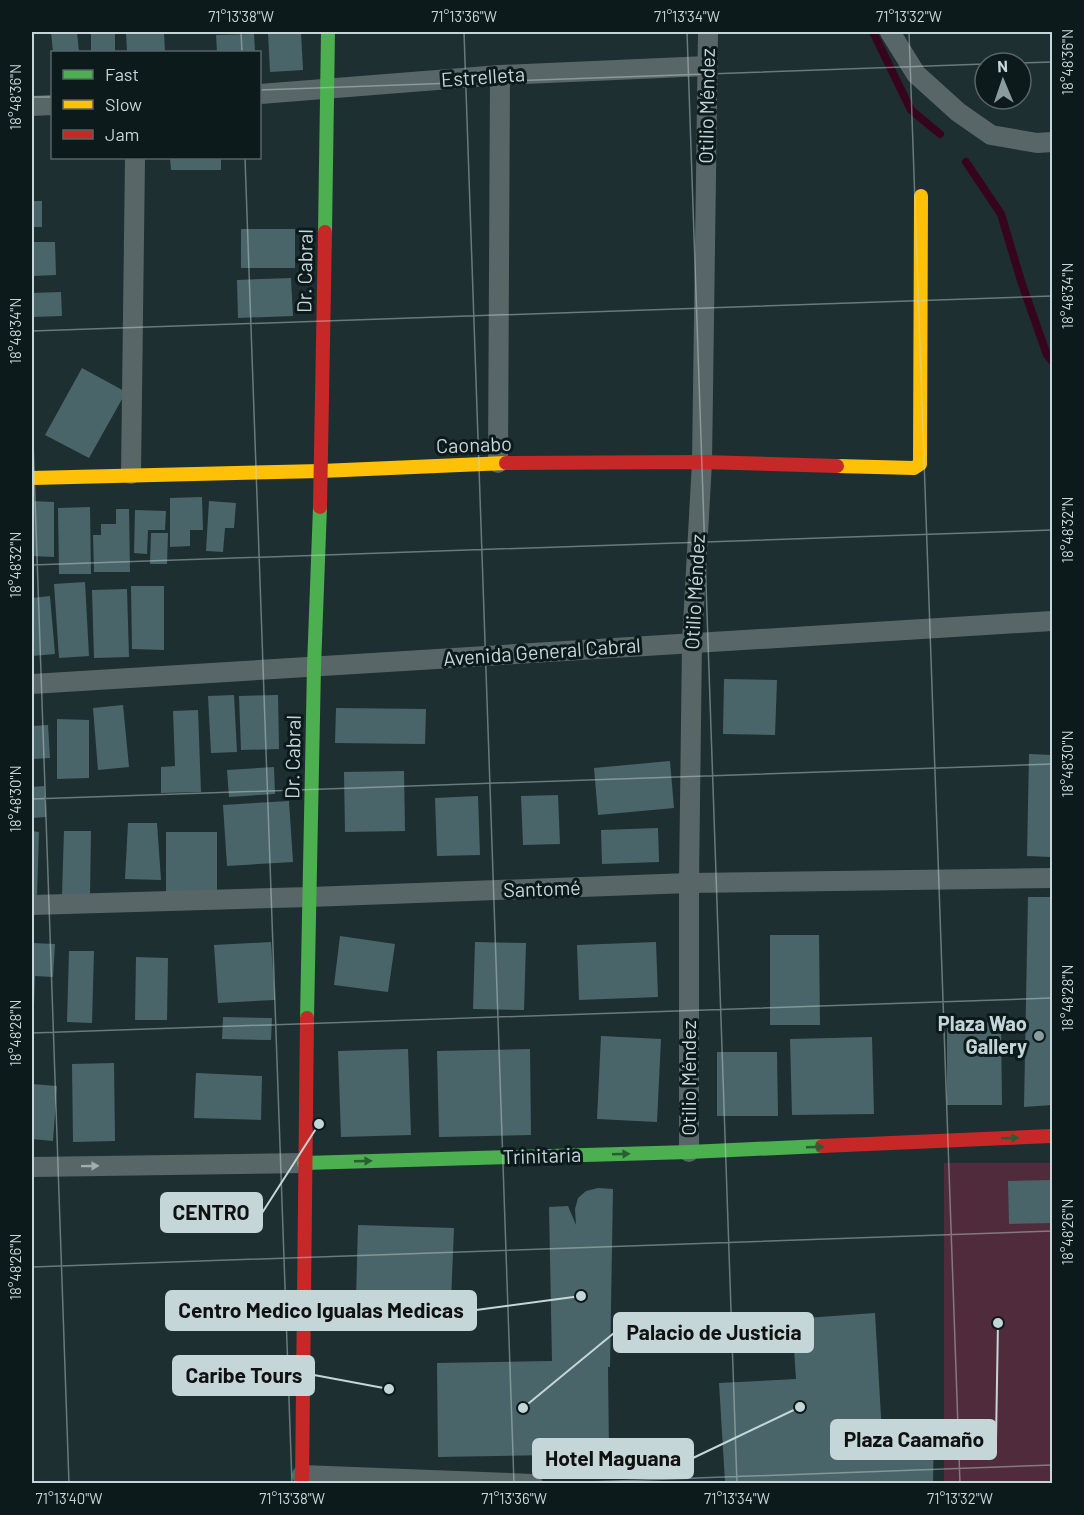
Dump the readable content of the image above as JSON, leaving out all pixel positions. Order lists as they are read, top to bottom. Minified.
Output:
{"streets":{"street":["Estrelleta","Otilio Méndez","Dr. Cabral","Caonabo","Avenida General Cabral","Santomé","Trinitaria"]},"crossings":[["Estrelleta","Otilio Méndez"],["Estrelleta","Dr. Cabral"],["Otilio Méndez","Caonabo"],["Otilio Méndez","Avenida General Cabral"],["Otilio Méndez","Santomé"],["Otilio Méndez","Trinitaria"],["Dr. Cabral","Caonabo"],["Dr. Cabral","Avenida General Cabral"],["Dr. Cabral","Santomé"],["Dr. Cabral","Trinitaria"]],"one_way":["Trinitaria"],"places":["Plaza Wao Gallery","CENTRO","Centro Medico Igualas Medicas","Plaza Caamaño","Caribe Tours","Hotel Maguana","Palacio de Justicia"],"legend":["Fast","Slow","Jam"],"north":"top","coordinates":["71°13'38\"W","71°13'36\"W","71°13'34\"W","71°13'32\"W","18°48'36\"N","18°48'34\"N","18°48'32\"N","18°48'30\"N","18°48'28\"N","18°48'26\"N","71°13'40\"W"]}
